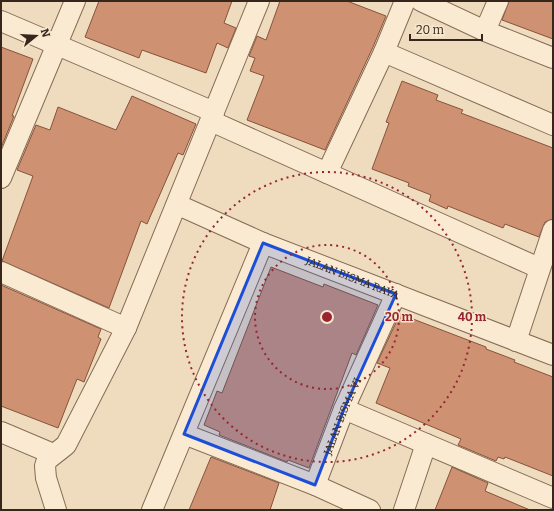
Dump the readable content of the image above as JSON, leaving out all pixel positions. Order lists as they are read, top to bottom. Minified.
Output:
{"streets":{"street":["JALAN BISMA RAYA","JALAN BISMA VI"]},"crossings":[["JALAN BISMA RAYA","JALAN BISMA VI"]],"scale_bar":"20 m","north":"right","rings":["20 m","40 m"]}
